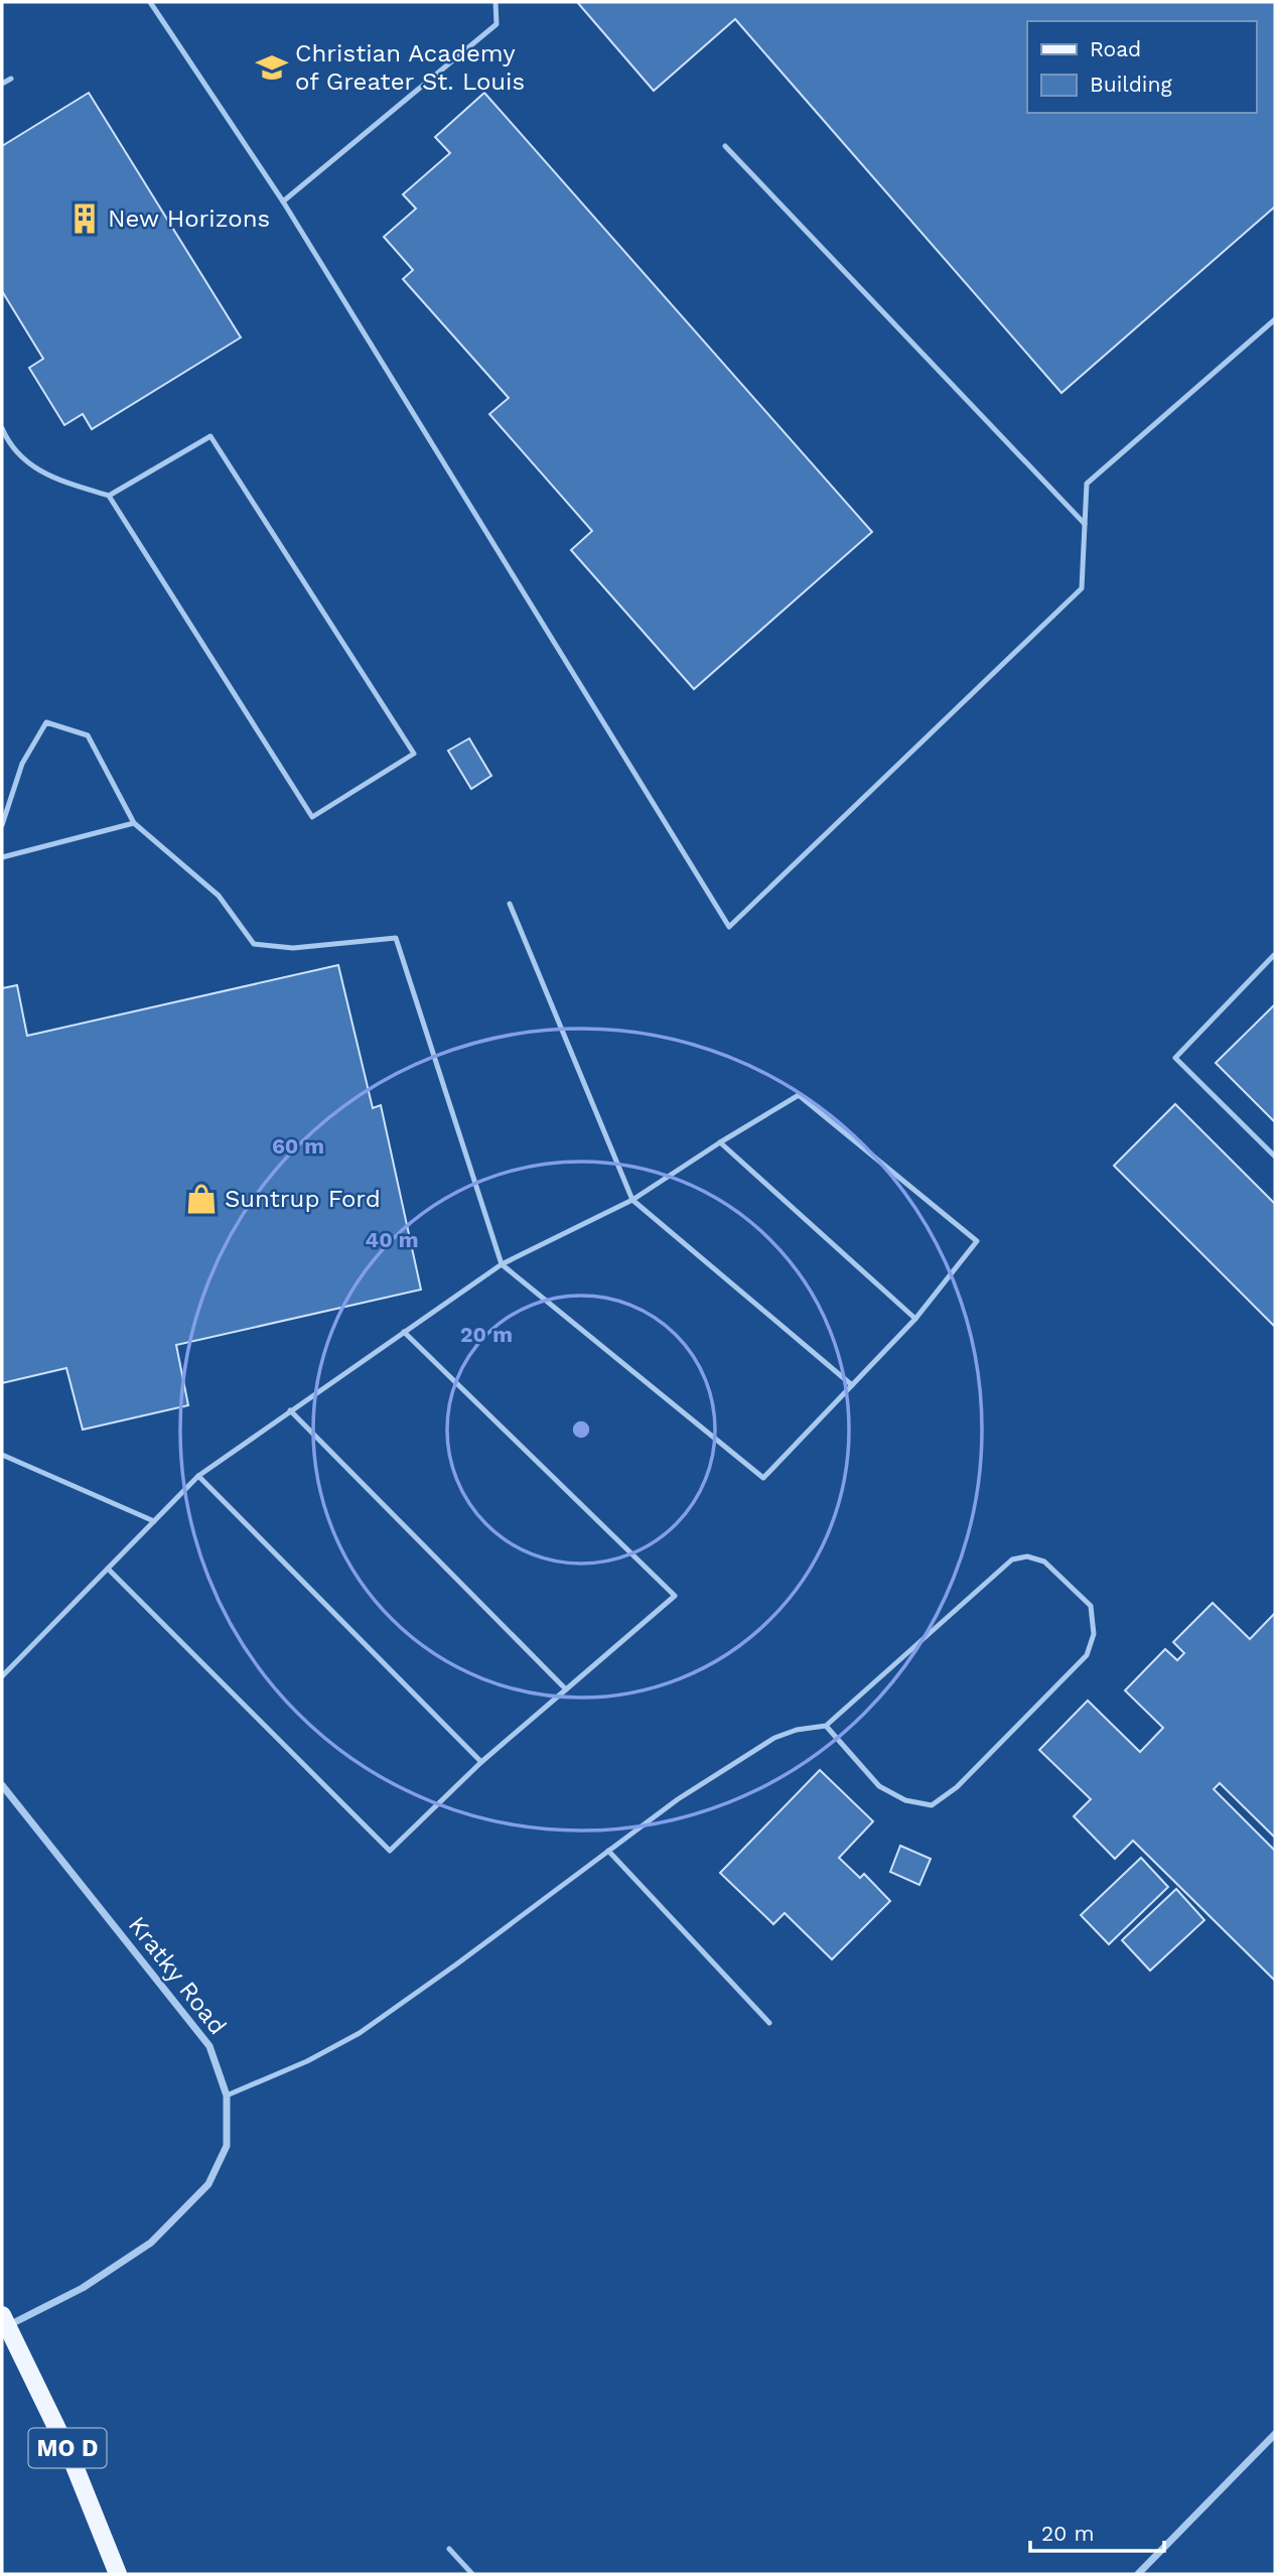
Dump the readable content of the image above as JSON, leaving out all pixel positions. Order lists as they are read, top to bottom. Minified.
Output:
{"streets":{"main road":["MO D"],"street":["Kratky Road"]},"crossings":[["Kratky Road","MO D"]],"places":{"school or university":["Christian Academy of Greater St. Louis"],"building":["New Horizons"],"shop":["Suntrup Ford"]},"legend":["Road","Building"],"scale_bar":"20 m","rings":["60 m","40 m","20 m"]}
